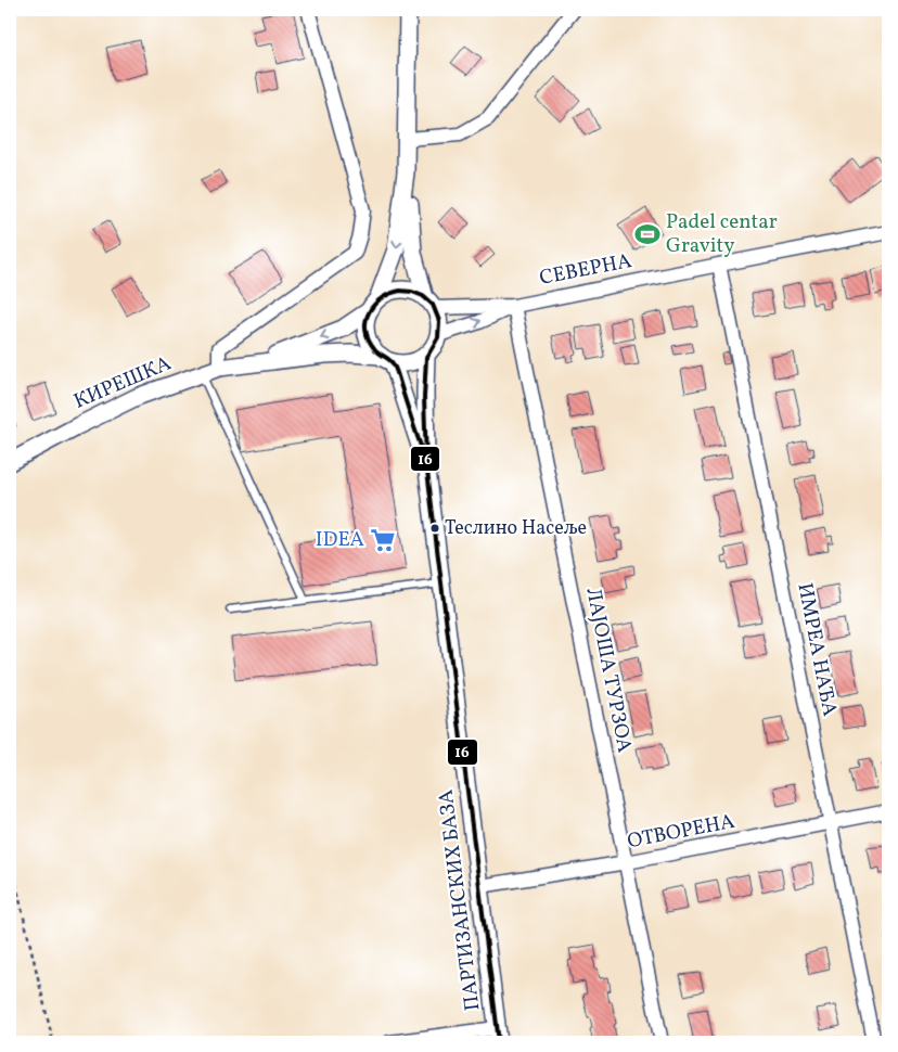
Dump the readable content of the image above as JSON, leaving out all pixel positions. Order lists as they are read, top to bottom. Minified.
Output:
{"streets":{"street":["СЕВЕРНА","КИРЕШКА","ИМРЕА НАЂА","ЛАЈОША ТУРЗОА","ОТВОРЕНА","ПАРТИЗАНСКИХ БАЗА"]},"crossings":[["СЕВЕРНА","КИРЕШКА"],["СЕВЕРНА","ИМРЕА НАЂА"],["СЕВЕРНА","ЛАЈОША ТУРЗОА"],["СЕВЕРНА","ПАРТИЗАНСКИХ БАЗА"],["КИРЕШКА","ПАРТИЗАНСКИХ БАЗА"],["ИМРЕА НАЂА","ОТВОРЕНА"],["ЛАЈОША ТУРЗОА","ОТВОРЕНА"],["ОТВОРЕНА","ПАРТИЗАНСКИХ БАЗА"]],"places":{"sports":["Padel centar Gravity"],"other":["Теслино Насеље"],"supermarket":["IDEA"]},"lines":["transit line 16"]}
